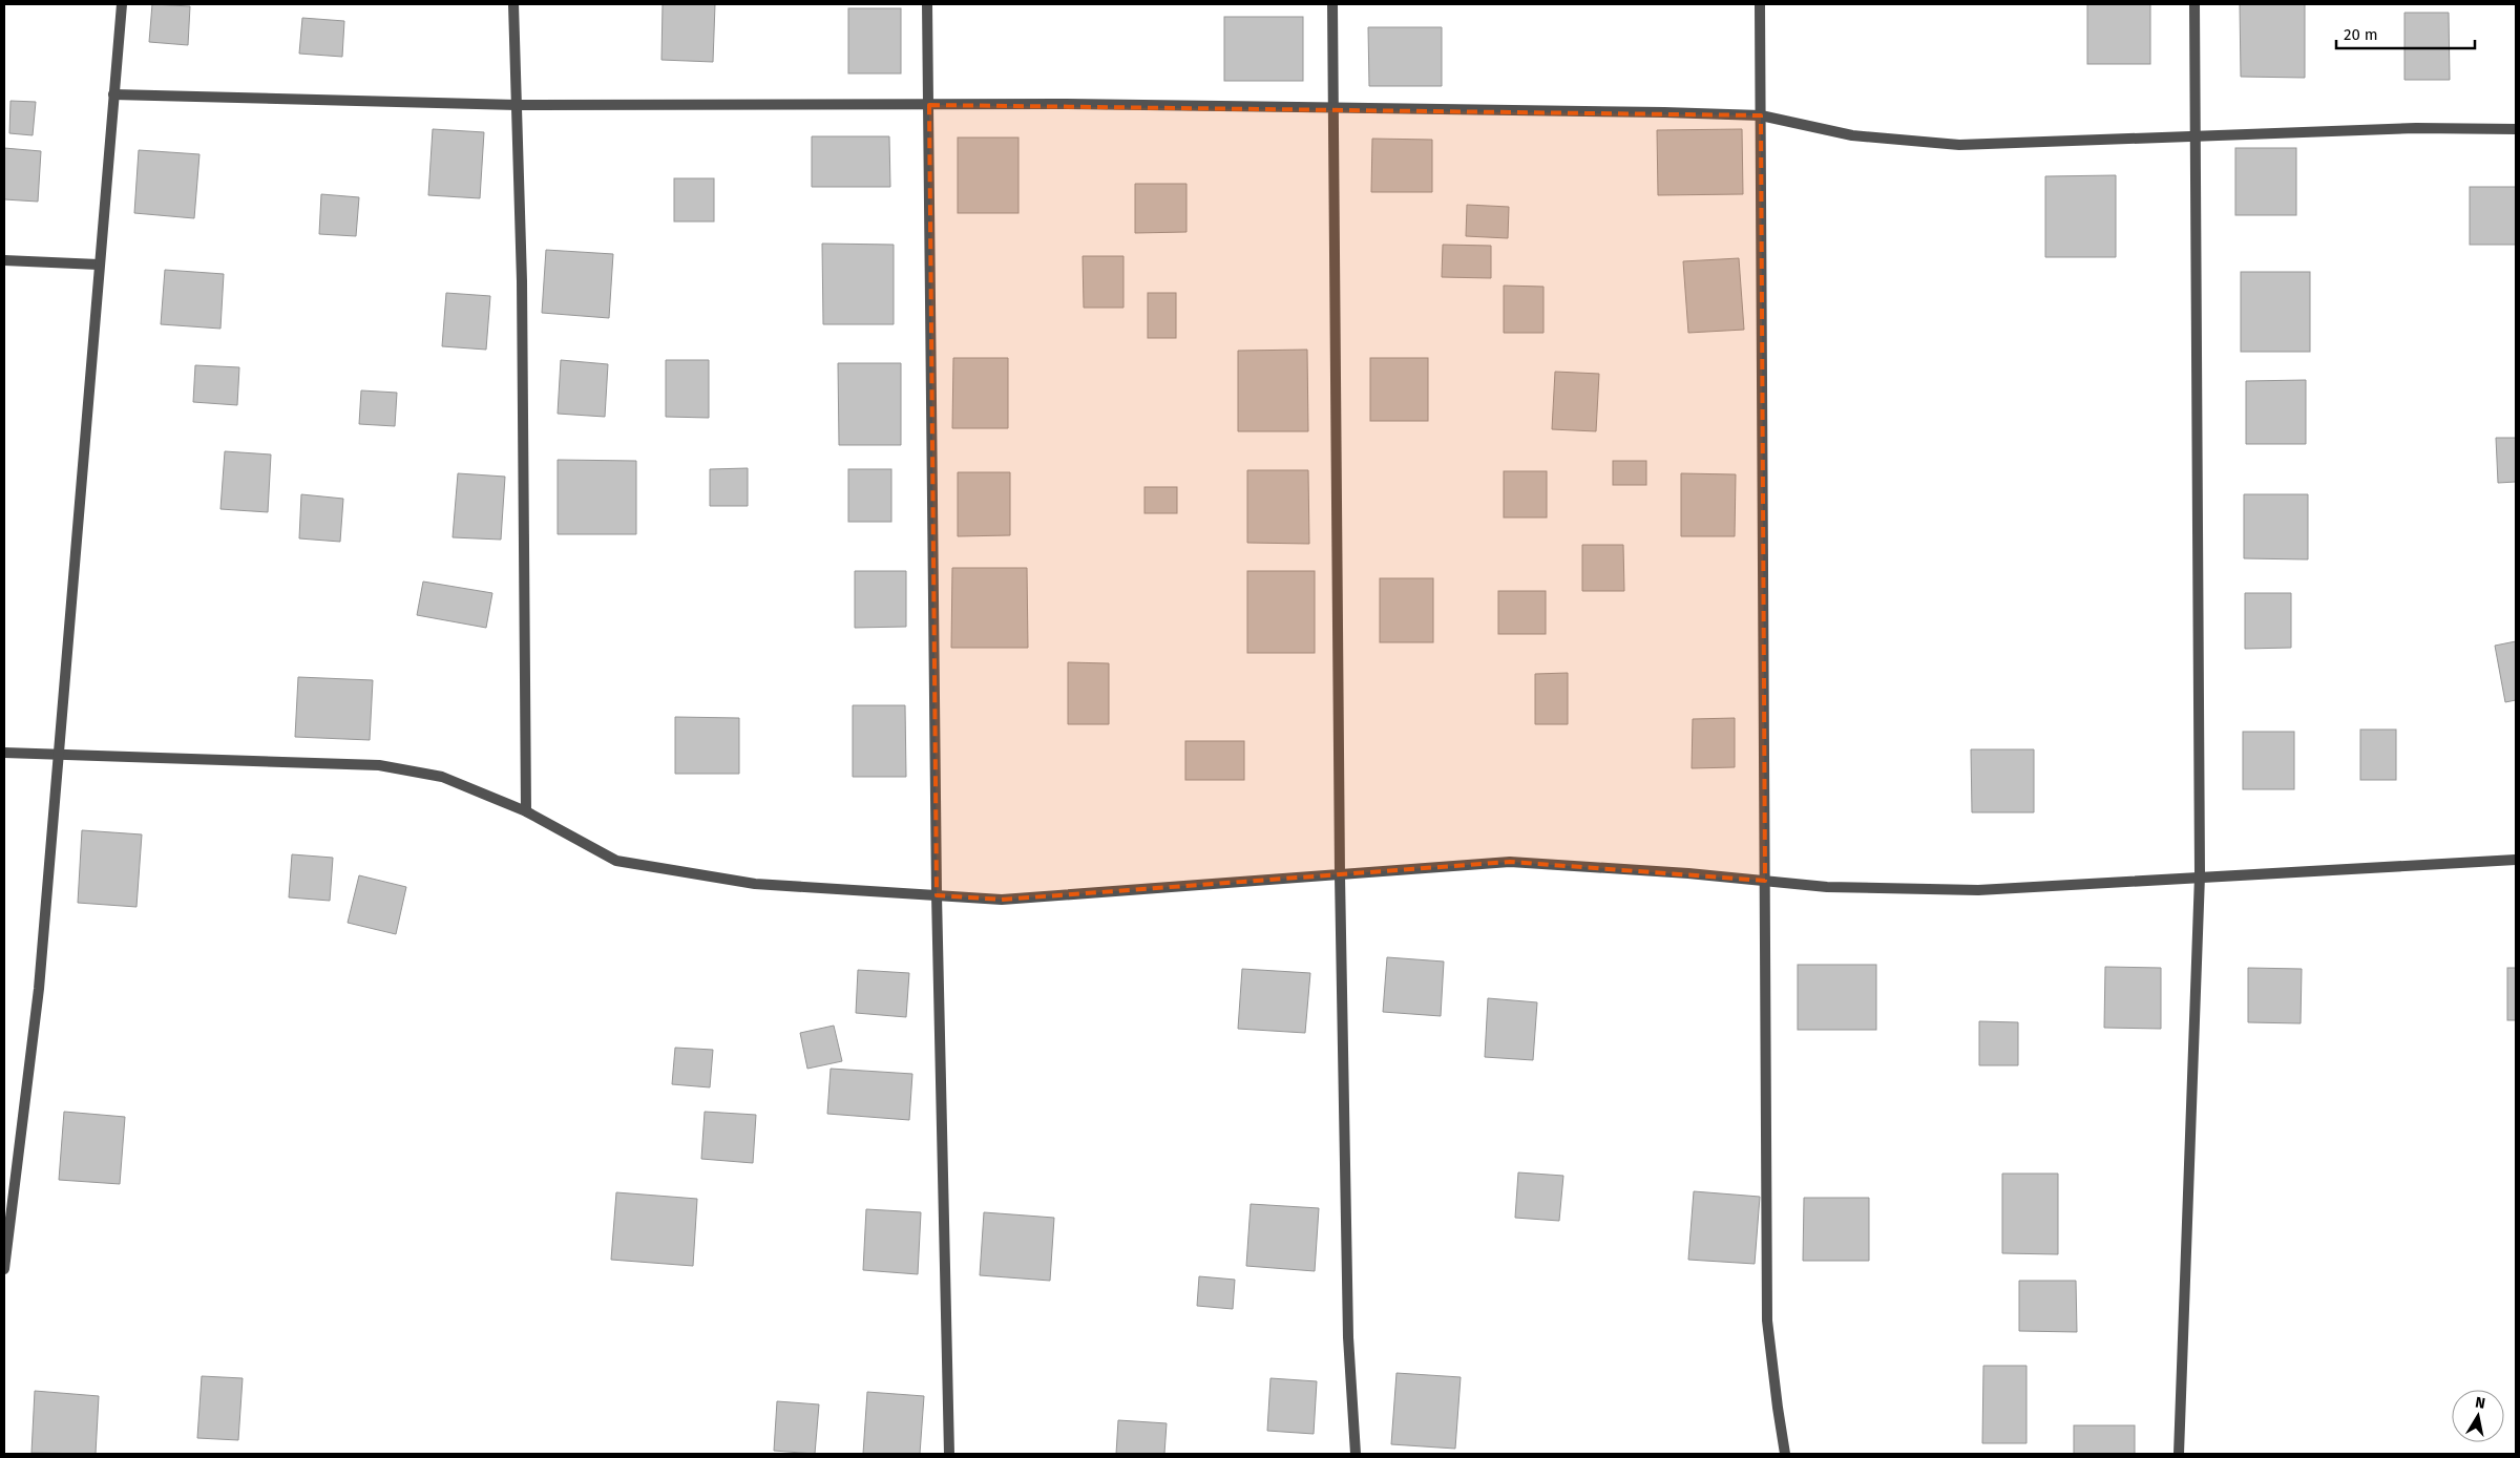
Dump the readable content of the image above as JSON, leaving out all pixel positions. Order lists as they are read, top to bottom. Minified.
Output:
{"scale_bar":"20 m","north":"top"}
